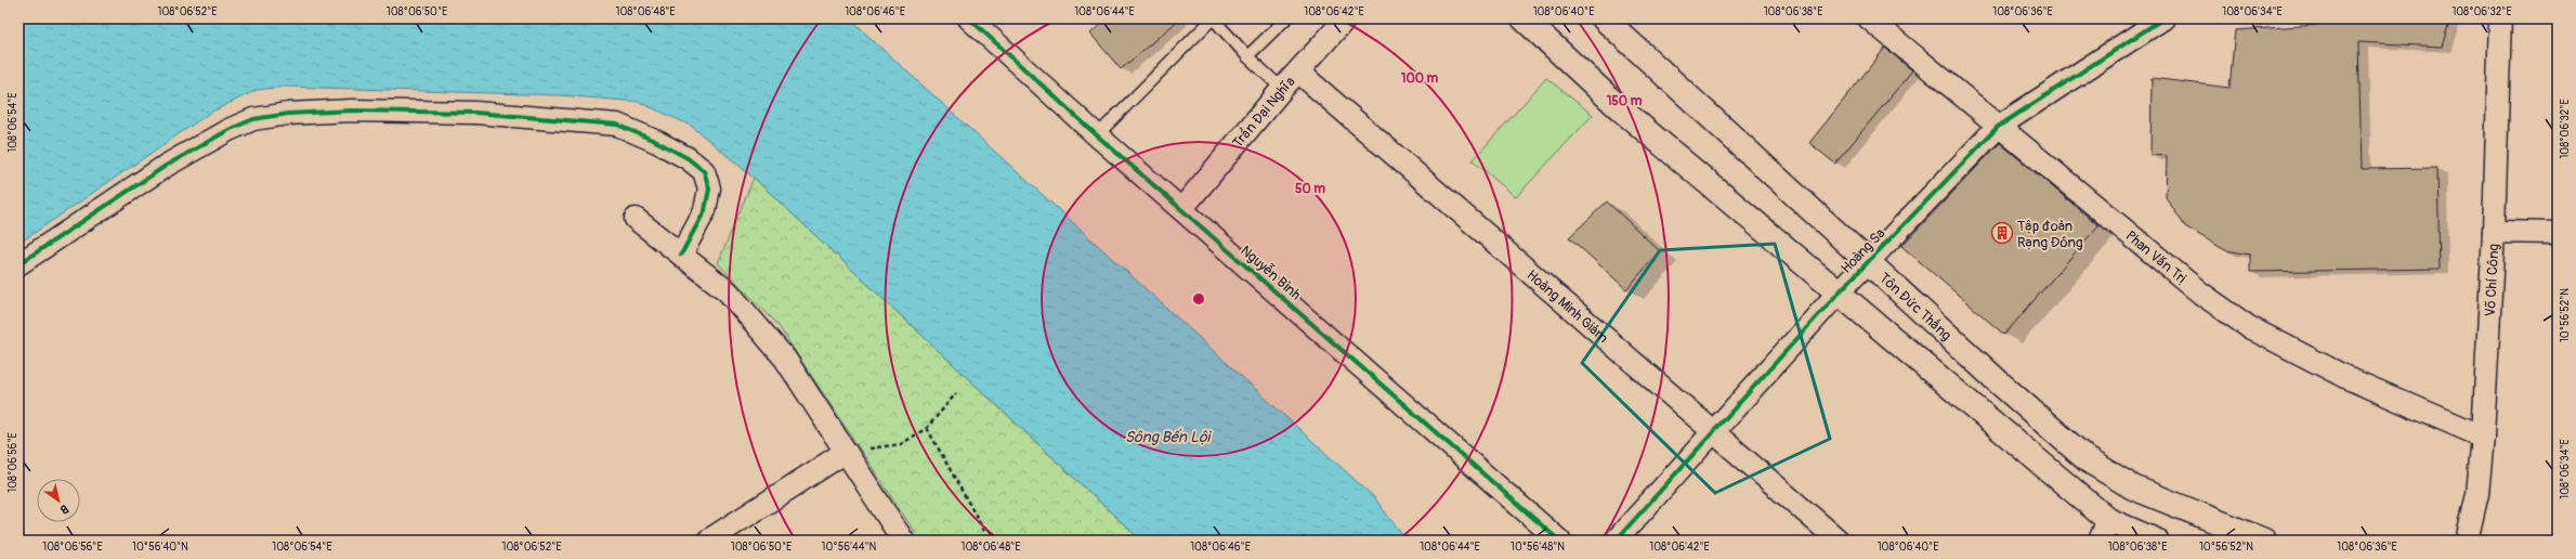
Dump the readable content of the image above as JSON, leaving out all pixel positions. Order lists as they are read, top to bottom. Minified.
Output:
{"streets":{"main road":["Tôn Đức Thắng"],"street":["Trần Đại Nghĩa","Hoàng Sa","Phan Văn Trị","Nguyễn Bình","Võ Chí Công","Hoàng Minh Giám"]},"crossings":[["Trần Đại Nghĩa","Nguyễn Bình"],["Trần Đại Nghĩa","Hoàng Minh Giám"],["Hoàng Sa","Phan Văn Trị"],["Hoàng Sa","Tôn Đức Thắng"],["Hoàng Sa","Hoàng Minh Giám"],["Phan Văn Trị","Võ Chí Công"]],"water":["Sông Bến Lội"],"places":{"building":["Tập đoàn Rạng Đông"]},"north":"bottom right","coordinates":["108°06'52\"E","108°06'50\"E","108°06'48\"E","108°06'46\"E","108°06'44\"E","108°06'42\"E","108°06'40\"E","108°06'38\"E","108°06'36\"E","108°06'34\"E","108°06'32\"E","108°06'54\"E","10°56'52\"N","108°06'56\"E","10°56'40\"N","10°56'44\"N","10°56'48\"N"],"rings":["100 m","150 m","50 m"]}
